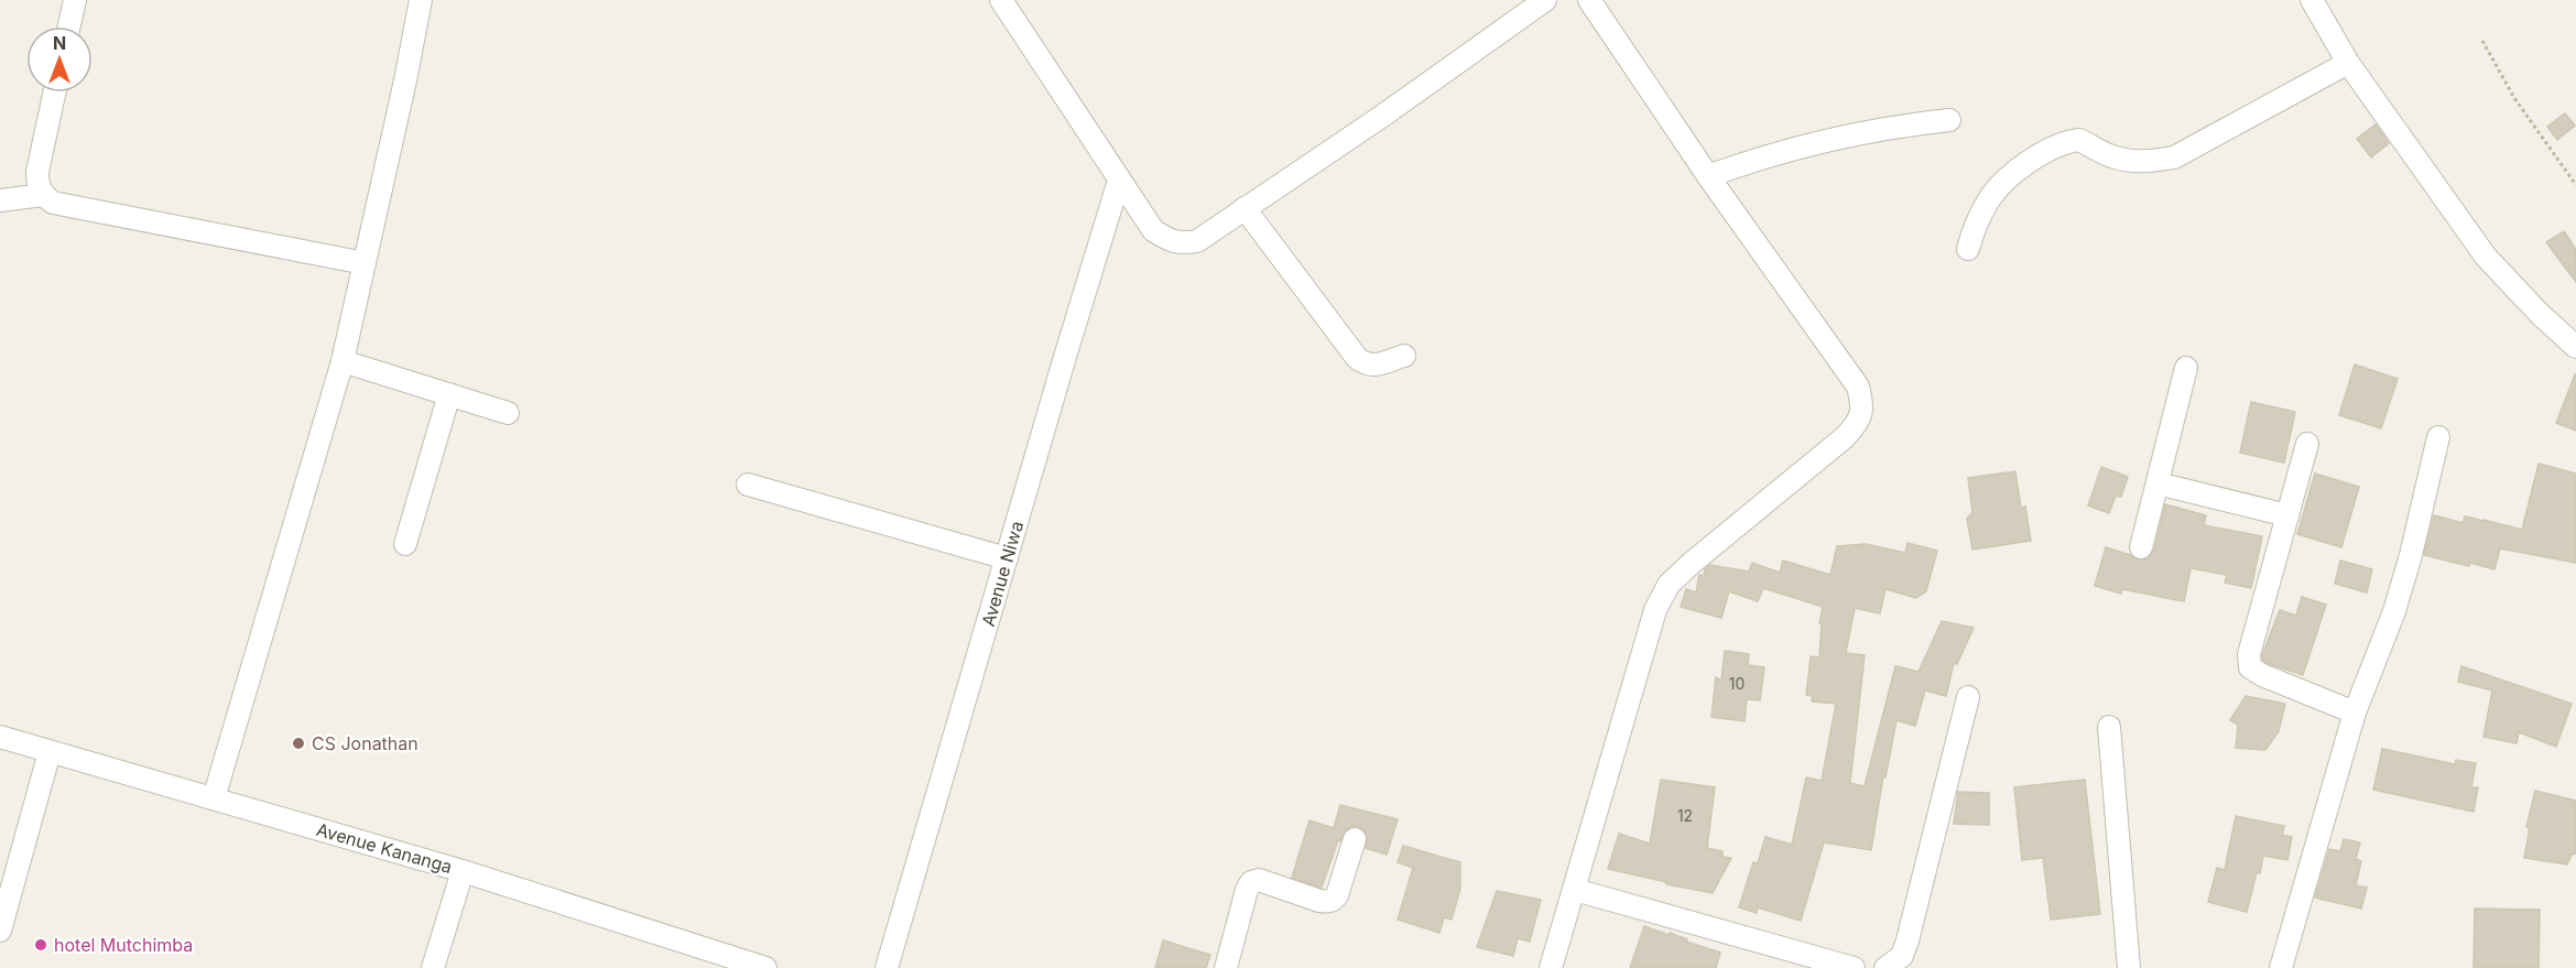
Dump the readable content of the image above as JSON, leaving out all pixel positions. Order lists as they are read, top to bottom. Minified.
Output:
{"streets":{"street":["Avenue Niwa","Avenue Kananga"]},"places":["CS Jonathan","hotel Mutchimba"],"house_numbers":["10","12"],"north":"top"}
